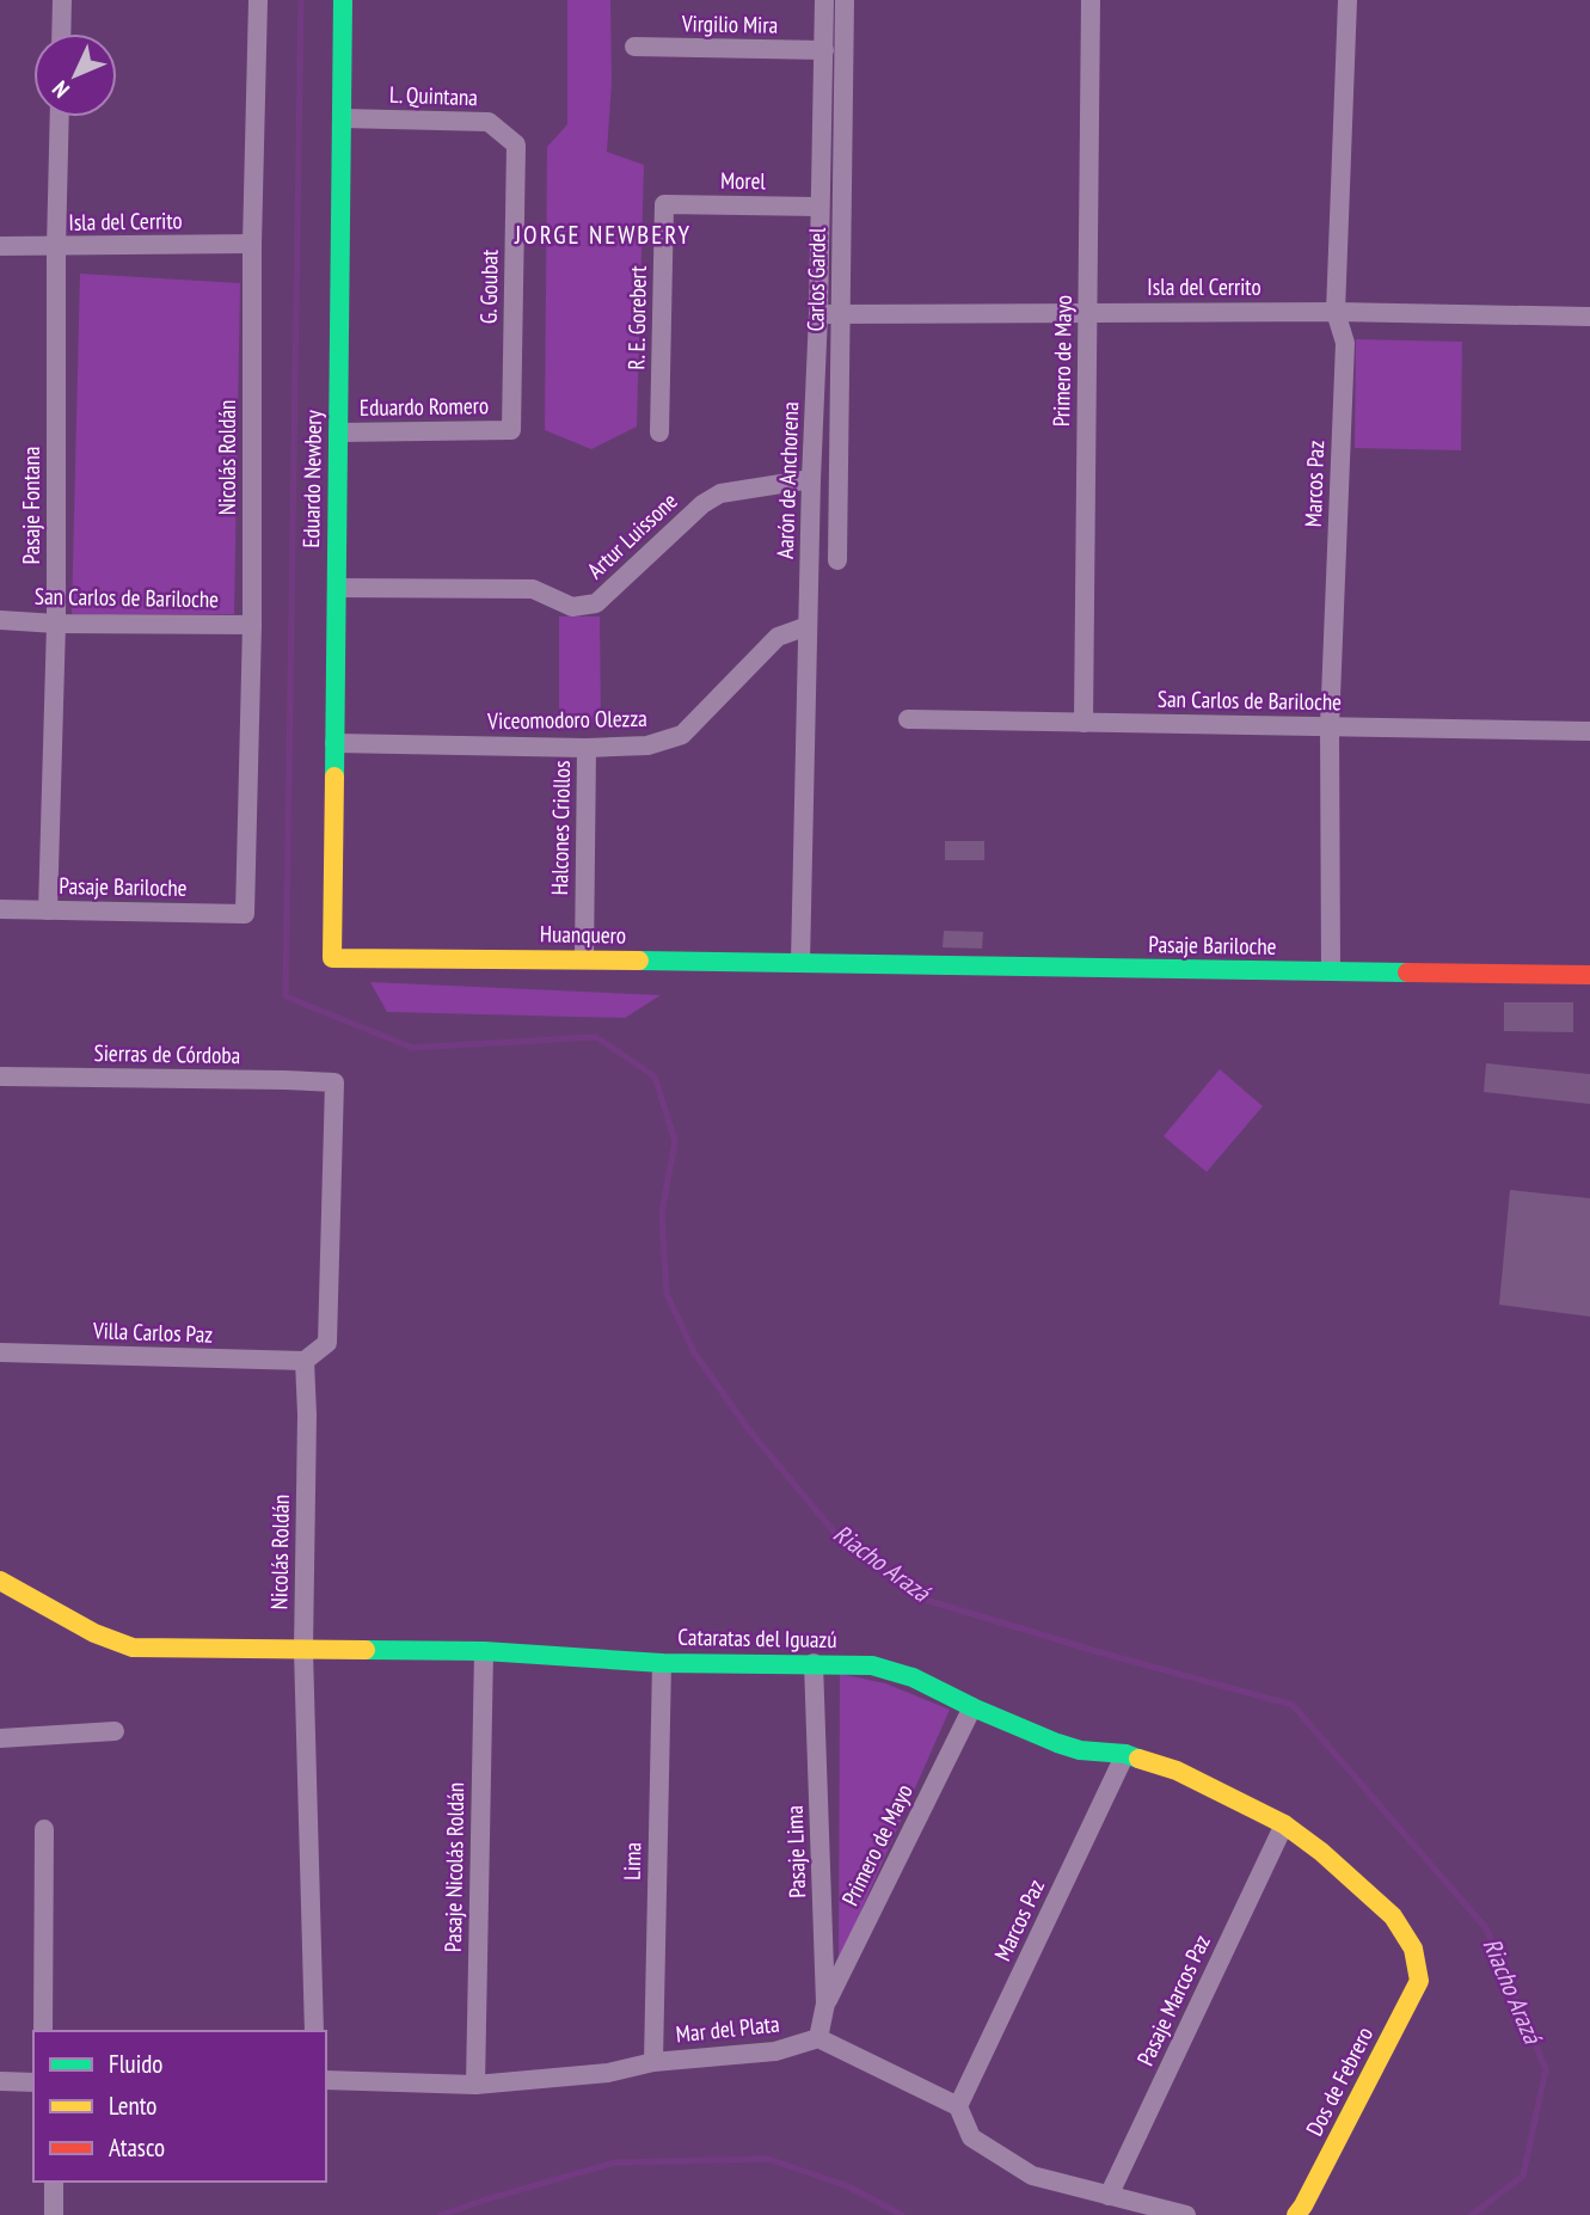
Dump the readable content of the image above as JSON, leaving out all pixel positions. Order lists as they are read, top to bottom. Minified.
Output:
{"streets":{"street":["Virgilio Mira","L. Quintana","Morel","Isla del Cerrito","Carlos Gardel","G. Goubat","R. E. Gorebert","Primero de Mayo","Eduardo Romero","Nicolás Roldán","Eduardo Newbery","Aarón de Anchorena","Marcos Paz","Pasaje Fontana","Artur Luissone","San Carlos de Bariloche","Viceomodoro Olezza","Halcones Criollos","Pasaje Bariloche","Huanquero","Sierras de Córdoba","Villa Carlos Paz","Cataratas del Iguazú","Pasaje Lima","Lima","Pasaje Nicolás Roldán","Pasaje Marcos Paz","Mar del Plata","Dos de Febrero"]},"crossings":[["Virgilio Mira","Aarón de Anchorena"],["L. Quintana","G. Goubat"],["L. Quintana","Eduardo Newbery"],["Morel","R. E. Gorebert"],["Morel","Aarón de Anchorena"],["Isla del Cerrito","Carlos Gardel"],["Isla del Cerrito","Primero de Mayo"],["Isla del Cerrito","Nicolás Roldán"],["Isla del Cerrito","Aarón de Anchorena"],["Isla del Cerrito","Marcos Paz"],["Isla del Cerrito","Pasaje Fontana"],["G. Goubat","Eduardo Romero"],["Primero de Mayo","San Carlos de Bariloche"],["Primero de Mayo","Cataratas del Iguazú"],["Primero de Mayo","Pasaje Lima"],["Eduardo Romero","Eduardo Newbery"],["Nicolás Roldán","San Carlos de Bariloche"],["Nicolás Roldán","Pasaje Bariloche"],["Nicolás Roldán","Sierras de Córdoba"],["Nicolás Roldán","Villa Carlos Paz"],["Nicolás Roldán","Cataratas del Iguazú"],["Eduardo Newbery","Artur Luissone"],["Eduardo Newbery","Viceomodoro Olezza"],["Eduardo Newbery","Huanquero"],["Aarón de Anchorena","Artur Luissone"],["Aarón de Anchorena","Viceomodoro Olezza"],["Aarón de Anchorena","Huanquero"],["Marcos Paz","San Carlos de Bariloche"],["Marcos Paz","Pasaje Bariloche"],["Marcos Paz","Cataratas del Iguazú"],["Pasaje Fontana","San Carlos de Bariloche"],["Pasaje Fontana","Pasaje Bariloche"],["Viceomodoro Olezza","Halcones Criollos"],["Halcones Criollos","Huanquero"],["Pasaje Bariloche","Huanquero"],["Sierras de Córdoba","Villa Carlos Paz"],["Cataratas del Iguazú","Pasaje Lima"],["Cataratas del Iguazú","Lima"],["Cataratas del Iguazú","Pasaje Nicolás Roldán"],["Cataratas del Iguazú","Pasaje Marcos Paz"],["Cataratas del Iguazú","Dos de Febrero"],["Pasaje Lima","Mar del Plata"],["Lima","Mar del Plata"],["Pasaje Nicolás Roldán","Mar del Plata"]],"districts":["JORGE NEWBERY"],"water":["Riacho Arazá"],"legend":["Fluido","Lento","Atasco"],"north":"bottom left"}
